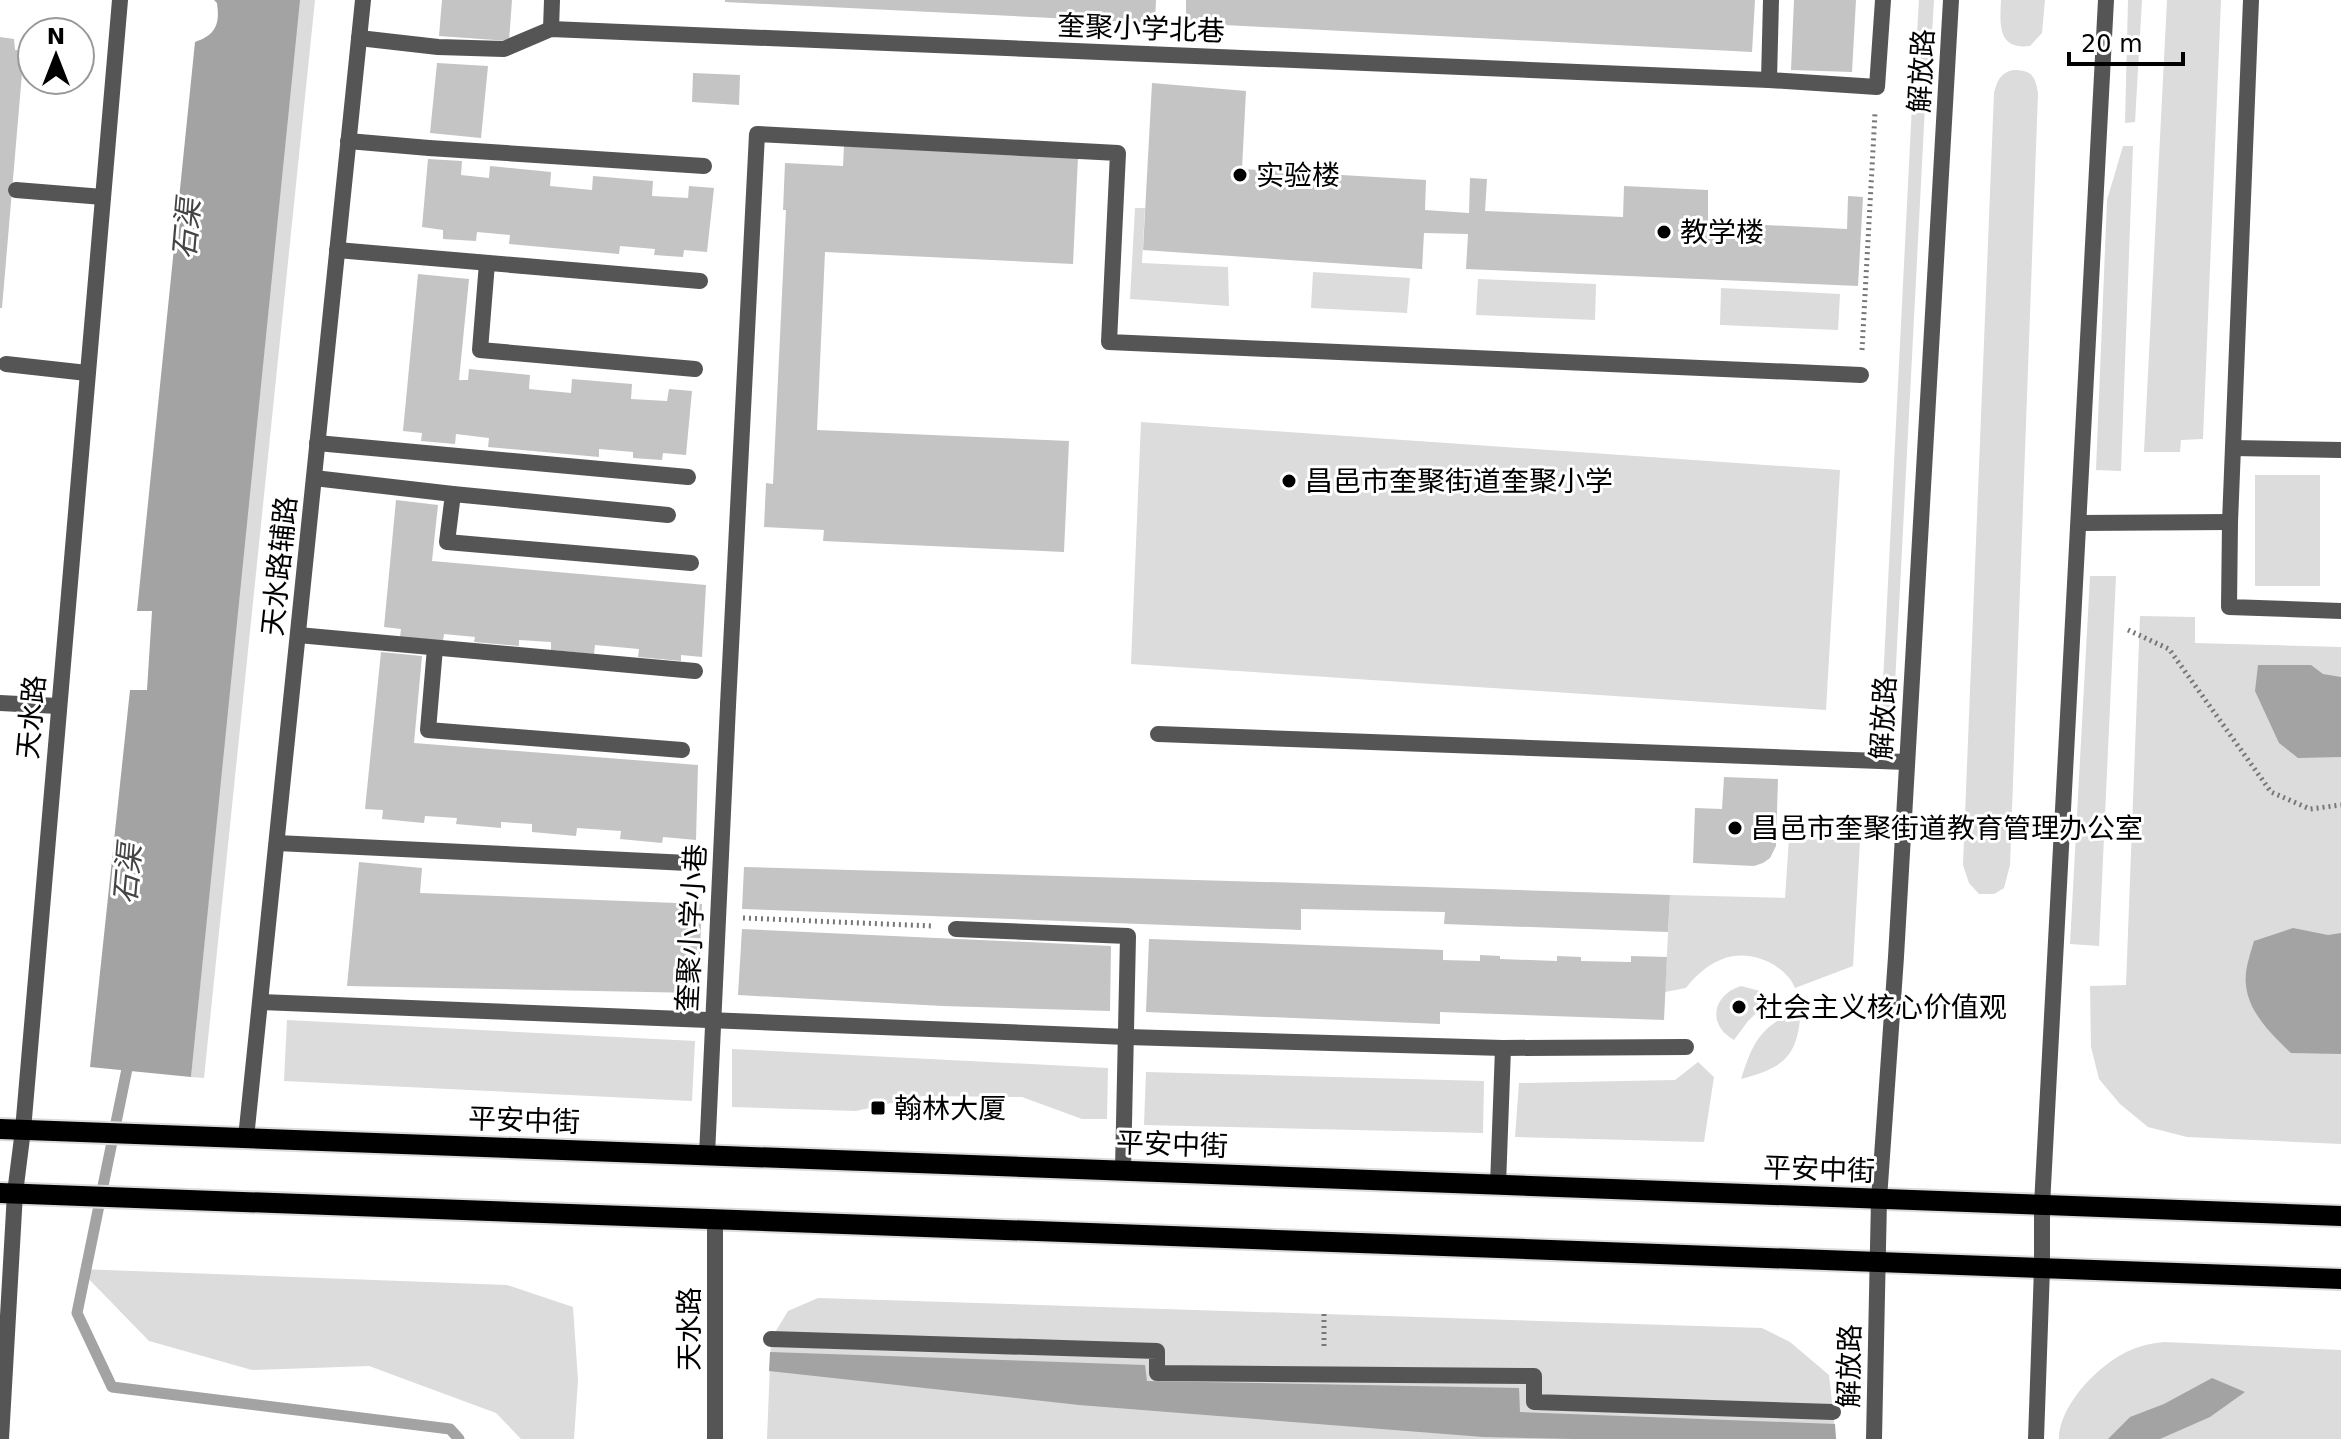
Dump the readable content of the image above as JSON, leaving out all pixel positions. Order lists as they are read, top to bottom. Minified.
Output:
{"streets":{"main road":["平安中街"],"street":["奎聚小学北巷","解放路","天水路辅路","天水路","奎聚小学小巷"]},"crossings":[["奎聚小学北巷","天水路辅路"],["解放路","平安中街"],["天水路辅路","平安中街"],["天水路","平安中街"],["奎聚小学小巷","平安中街"]],"water":["石渠"],"places":{"other":["实验楼","教学楼","昌邑市奎聚街道奎聚小学","昌邑市奎聚街道教育管理办公室","社会主义核心价值观"],"transit":["翰林大厦"]},"scale_bar":"20 m","north":"top"}
